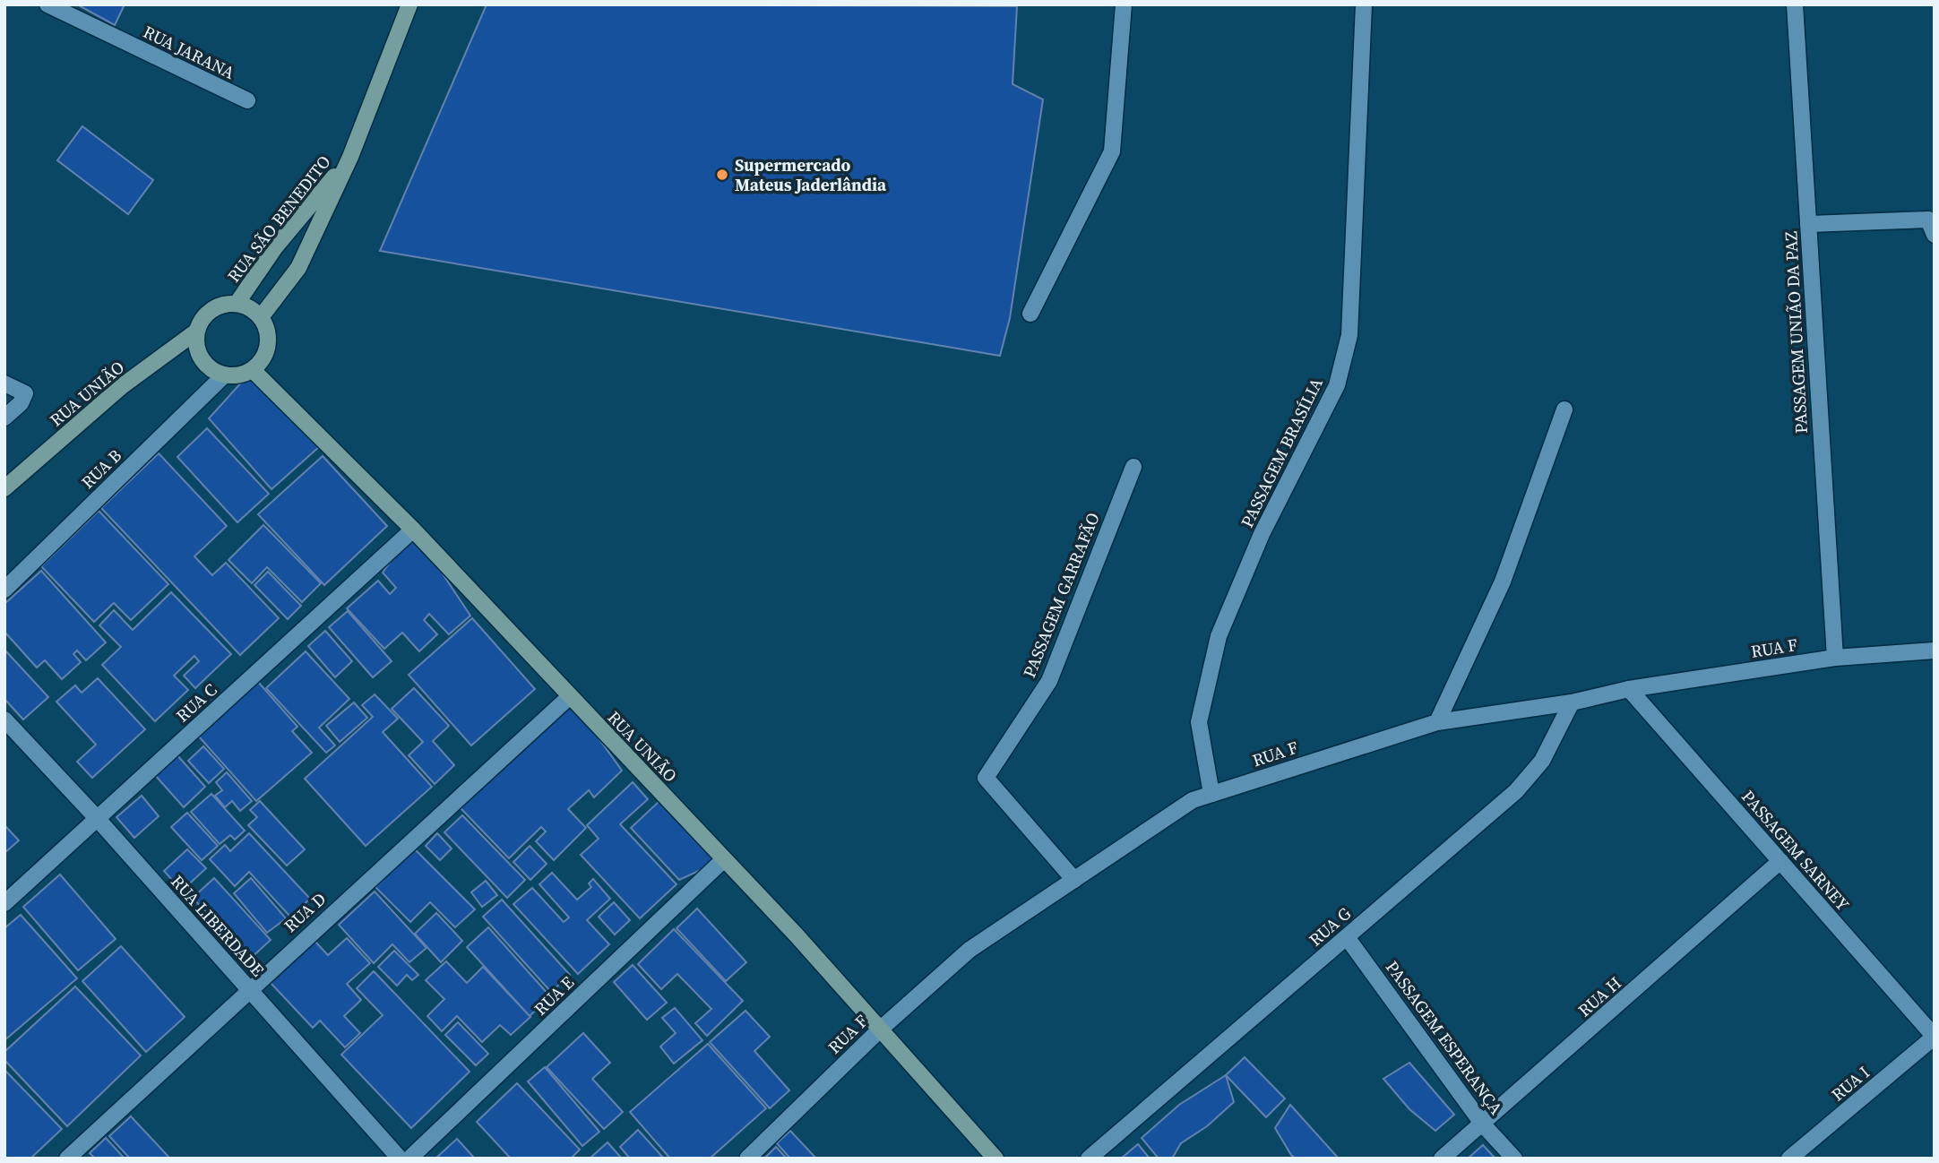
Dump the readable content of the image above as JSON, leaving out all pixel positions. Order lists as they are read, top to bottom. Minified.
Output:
{"streets":{"main road":["RUA SÃO BENEDITO","RUA UNIÃO"],"street":["RUA JARANA","PASSAGEM UNIÃO DA PAZ","PASSAGEM BRASÍLIA","RUA B","PASSAGEM GARRAFÃO","RUA F","RUA C","PASSAGEM SARNEY","RUA D","RUA LIBERDADE","RUA G","RUA E","RUA H","PASSAGEM ESPERANÇA","RUA I"]},"crossings":[["RUA SÃO BENEDITO","RUA UNIÃO"],["RUA SÃO BENEDITO","RUA B"],["PASSAGEM UNIÃO DA PAZ","RUA F"],["RUA UNIÃO","RUA B"],["RUA UNIÃO","RUA F"],["RUA UNIÃO","RUA C"],["RUA UNIÃO","RUA D"],["RUA UNIÃO","RUA E"],["PASSAGEM BRASÍLIA","RUA F"],["PASSAGEM GARRAFÃO","RUA F"],["RUA F","PASSAGEM SARNEY"],["RUA F","RUA G"],["RUA C","RUA LIBERDADE"],["PASSAGEM SARNEY","RUA H"],["PASSAGEM SARNEY","RUA I"],["RUA D","RUA LIBERDADE"],["RUA G","PASSAGEM ESPERANÇA"],["RUA H","PASSAGEM ESPERANÇA"]],"places":["Supermercado Mateus Jaderlândia"]}
